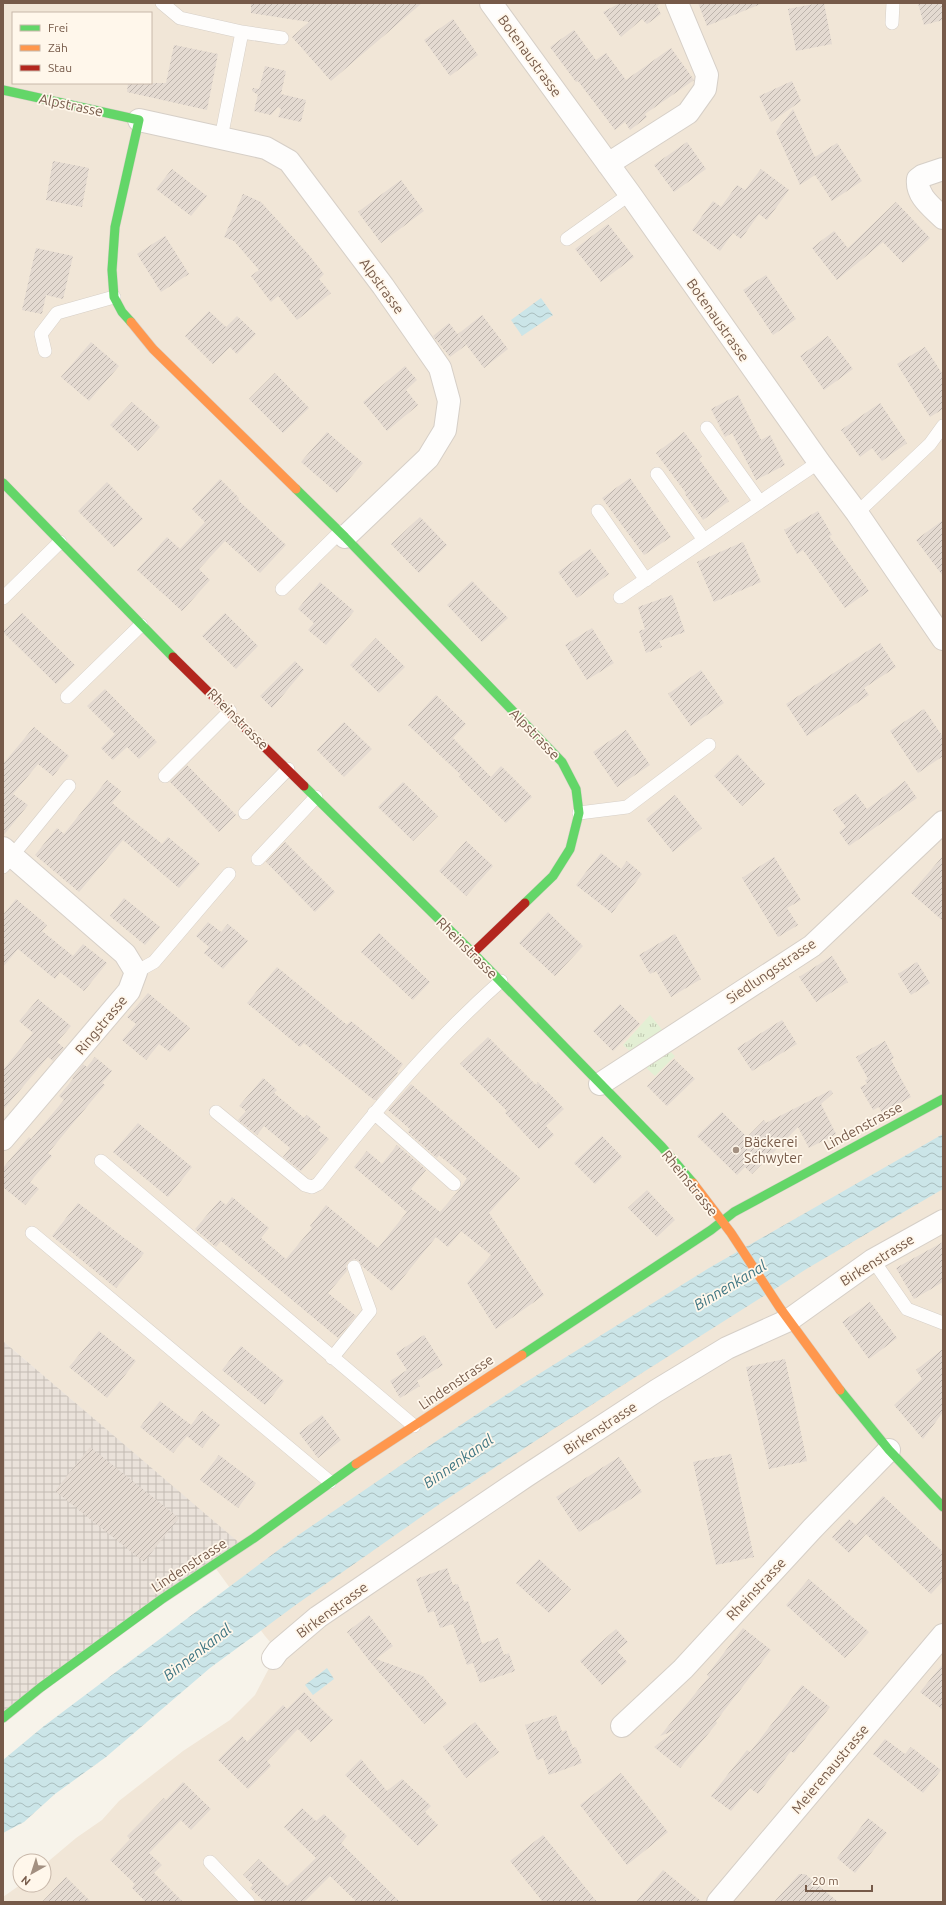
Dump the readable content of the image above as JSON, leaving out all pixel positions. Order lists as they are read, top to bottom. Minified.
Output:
{"streets":{"street":["Botenaustrasse","Alpstrasse","Rheinstrasse","Siedlungsstrasse","Ringstrasse","Lindenstrasse","Birkenstrasse","Meierenaustrasse"]},"crossings":[["Alpstrasse","Rheinstrasse"],["Rheinstrasse","Siedlungsstrasse"],["Rheinstrasse","Lindenstrasse"],["Rheinstrasse","Birkenstrasse"]],"water":["Binnenkanal"],"places":["Bäckerei Schwyter"],"legend":["Frei","Zäh","Stau"],"scale_bar":"20 m","north":"bottom left"}
